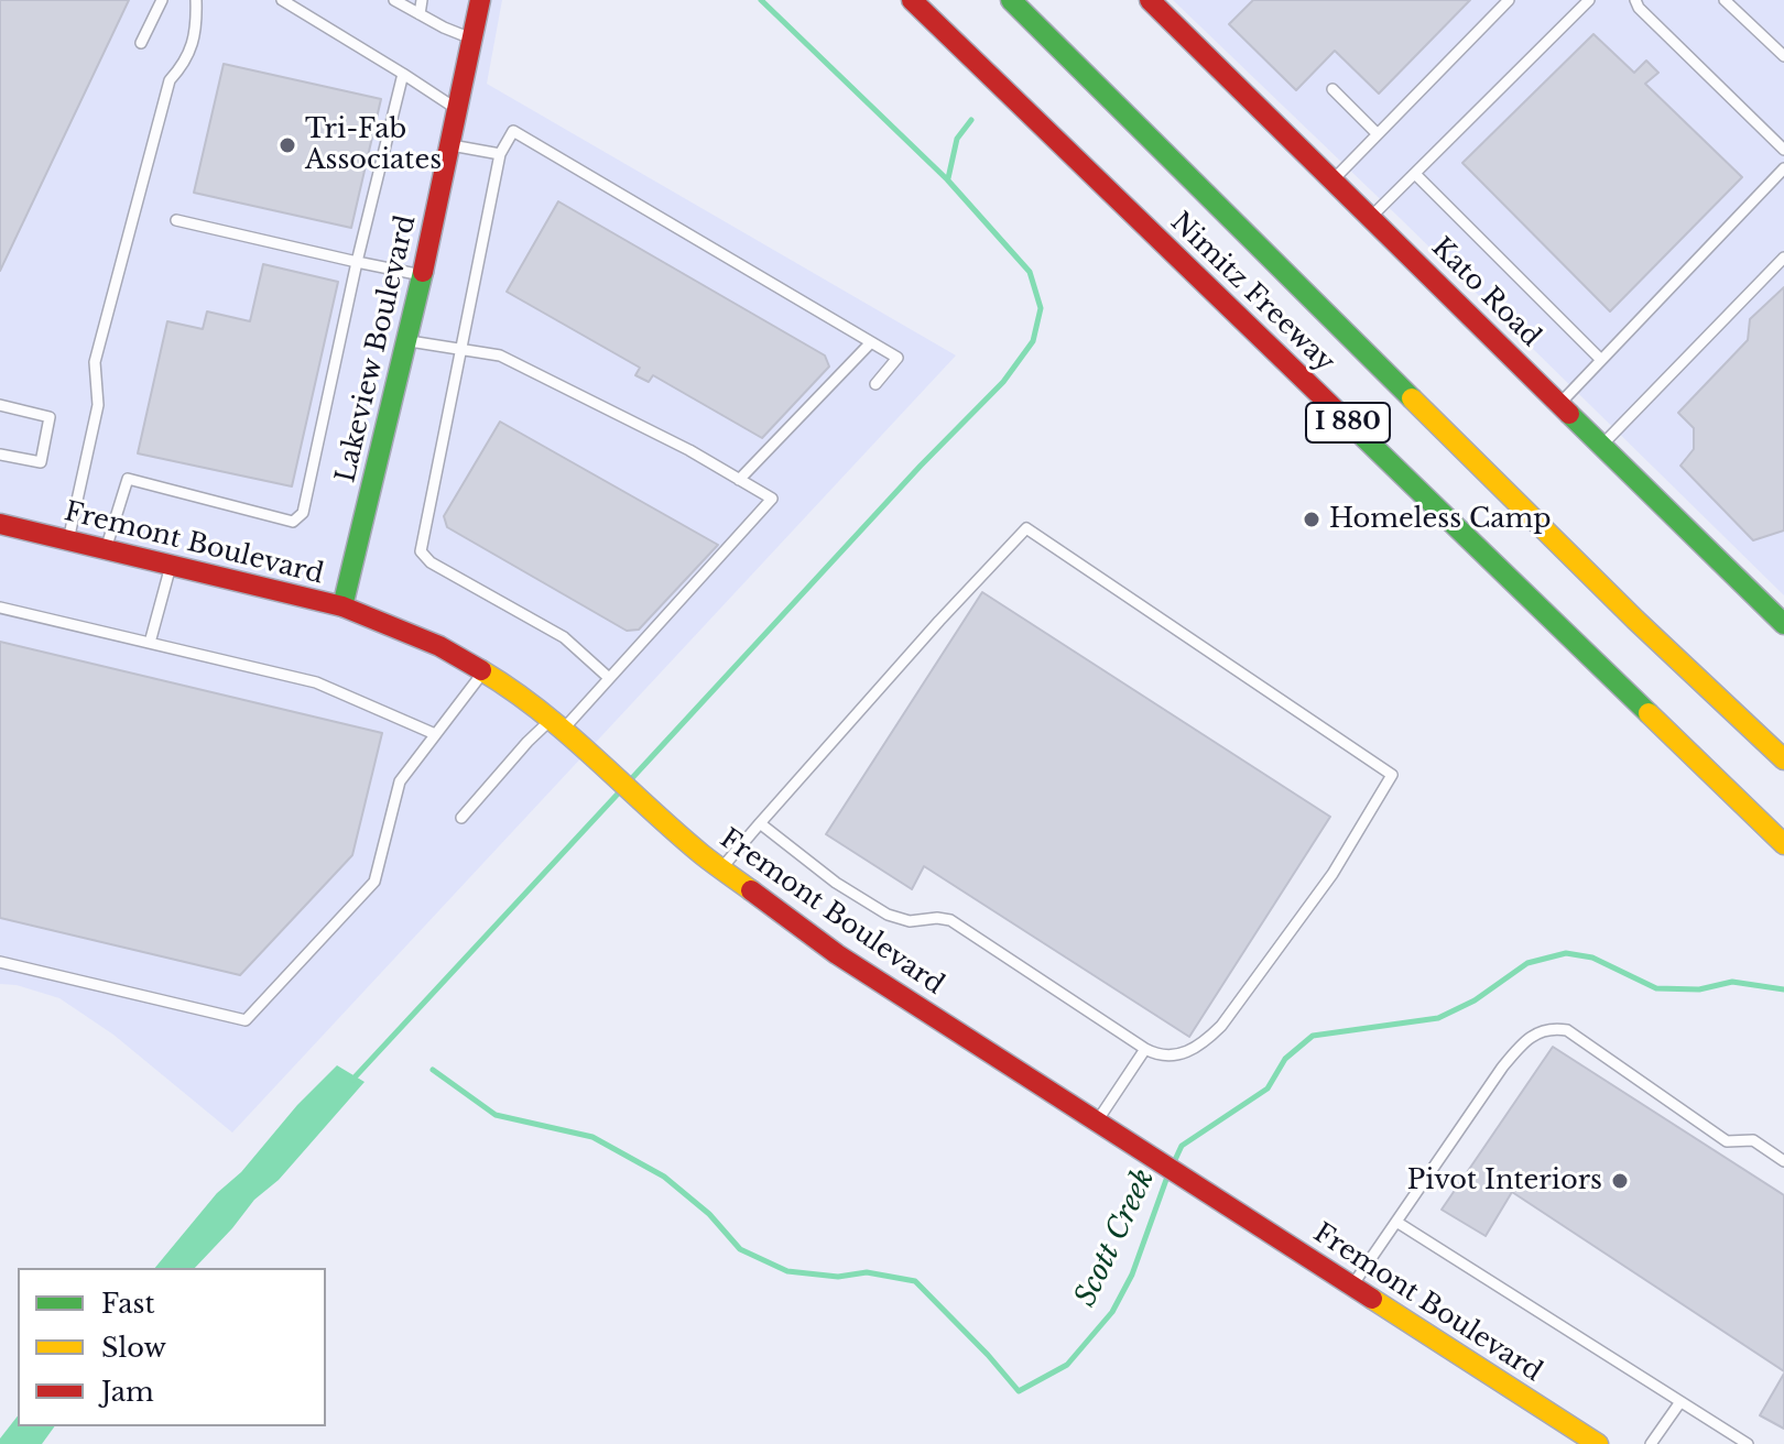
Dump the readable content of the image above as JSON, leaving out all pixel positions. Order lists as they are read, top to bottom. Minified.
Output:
{"streets":{"main road":["Nimitz Freeway","Kato Road","Lakeview Boulevard","I 880","Fremont Boulevard"]},"crossings":[["Lakeview Boulevard","Fremont Boulevard"]],"water":["Scott Creek"],"places":["Tri-Fab Associates","Homeless Camp","Pivot Interiors"],"legend":["Fast","Slow","Jam"]}
